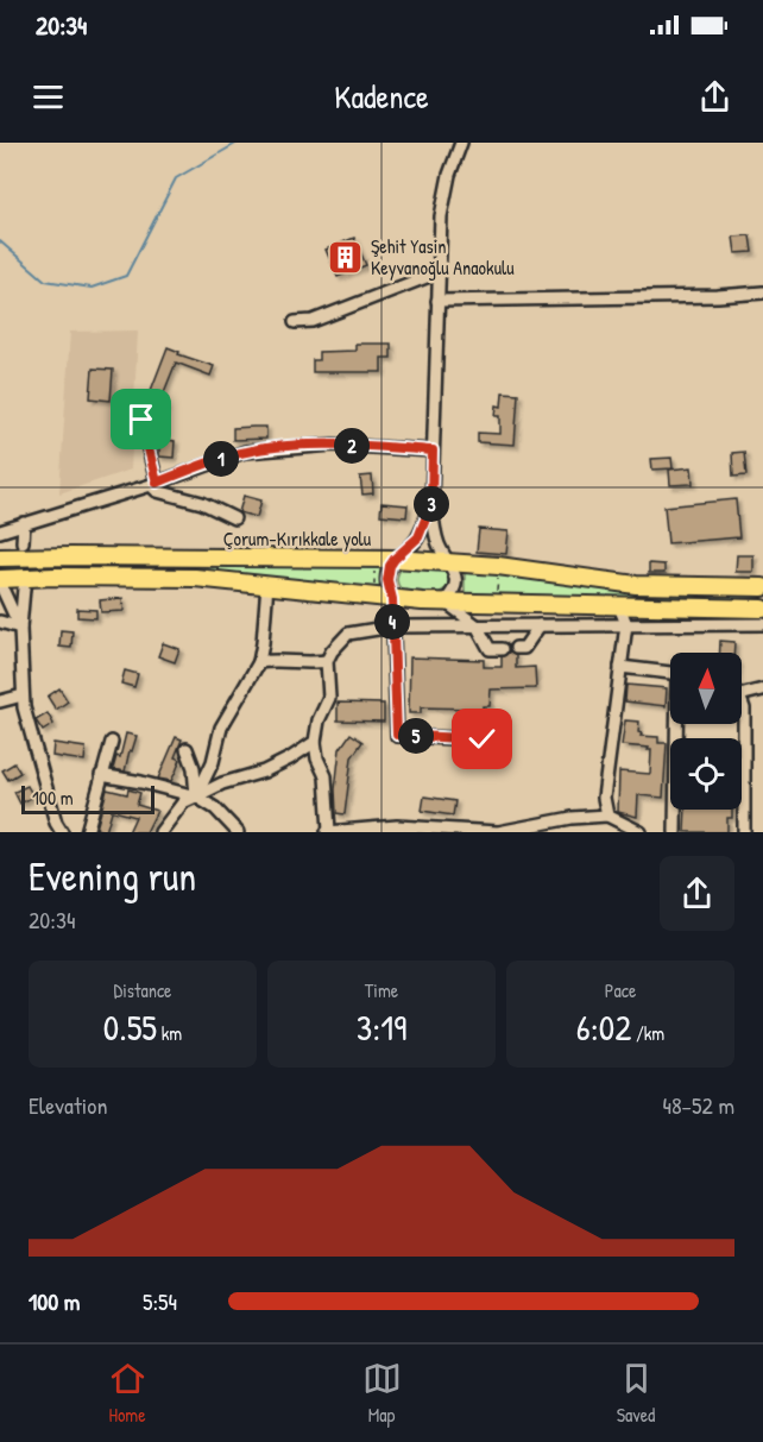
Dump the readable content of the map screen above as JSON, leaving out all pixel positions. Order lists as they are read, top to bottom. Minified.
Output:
{"streets":{"highway":["Çorum-Kırıkkale yolu"]},"places":{"building":["Şehit Yasin Keyvanoğlu Anaokulu"]},"scale_bar":"100 m","north":"top","page":{"status":"20:34","header":"Kadence","pins":["2","1","3","4","5"],"scale":"100 m","heading":["Evening run","20:34"],"stats":[["Distance","0.55 km"],["Time","3:19"],["Pace","6:02 /km"]],"chart":["Elevation","48–52 m"],"list":[{"name":"100 m","note":"5:54"}],"tabs":["Home","Map","Saved"]}}
